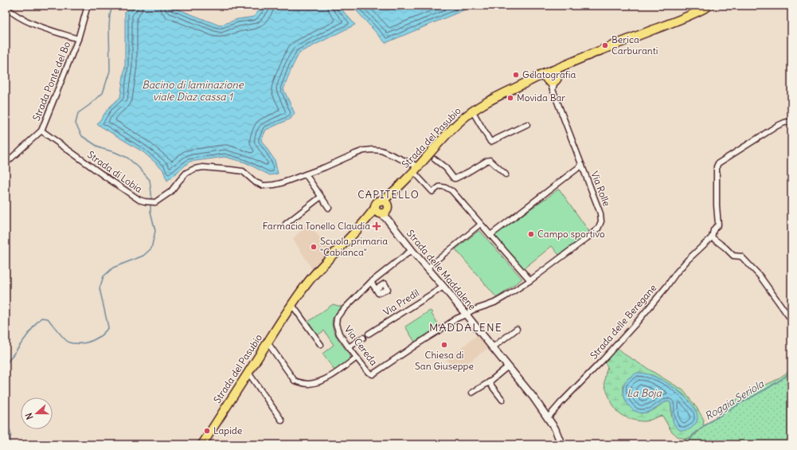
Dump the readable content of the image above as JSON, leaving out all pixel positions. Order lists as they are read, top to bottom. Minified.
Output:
{"streets":{"main road":["Strada del Pasubio"],"street":["Strada Ponte del Bo","Strada di Lobia","Via Rolle","Strada delle Maddalene","Via Predil","Strada delle Beregane","Via Cereda"]},"crossings":[["Strada Ponte del Bo","Strada di Lobia"],["Strada del Pasubio","Strada di Lobia"],["Strada del Pasubio","Via Rolle"],["Strada del Pasubio","Strada delle Maddalene"],["Via Rolle","Strada delle Maddalene"],["Via Rolle","Via Cereda"],["Strada delle Maddalene","Via Predil"],["Strada delle Maddalene","Strada delle Beregane"],["Strada delle Maddalene","Via Cereda"]],"districts":["CAPITELLO","MADDALENE"],"water":["Bacino di laminazione viale Diaz cassa 1","La Boja","Roggia Seriola"],"places":{"other":["Berica Carburanti","Gelatografia","Movida Bar","Campo sportivo","Scuola primaria \"Cabianca\"","Chiesa di San Giuseppe","Lapide"],"health":["Farmacia Tonello Claudia"]},"north":"left"}
